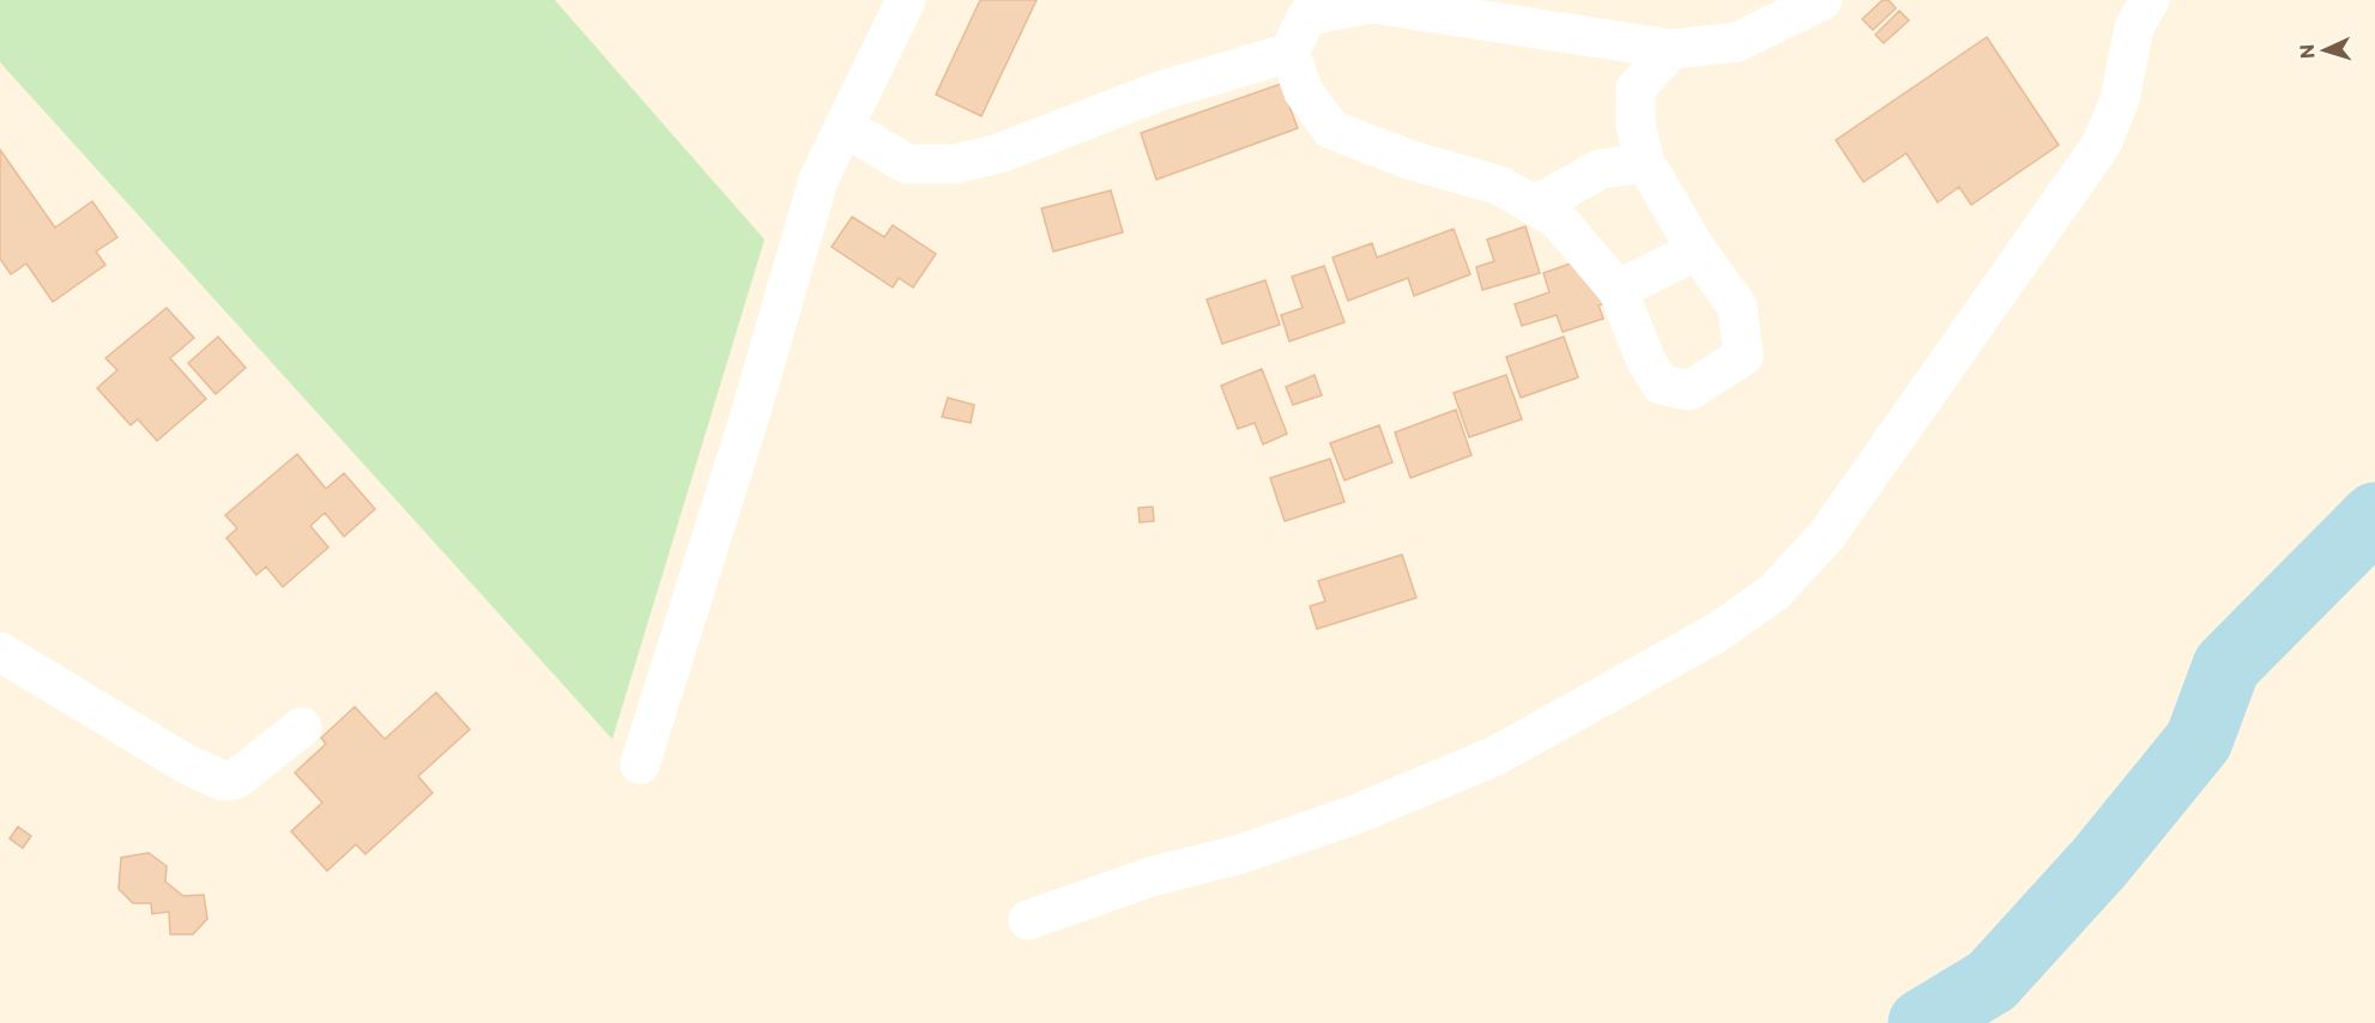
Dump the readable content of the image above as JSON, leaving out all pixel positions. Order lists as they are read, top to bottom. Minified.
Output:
{"north":"left"}
